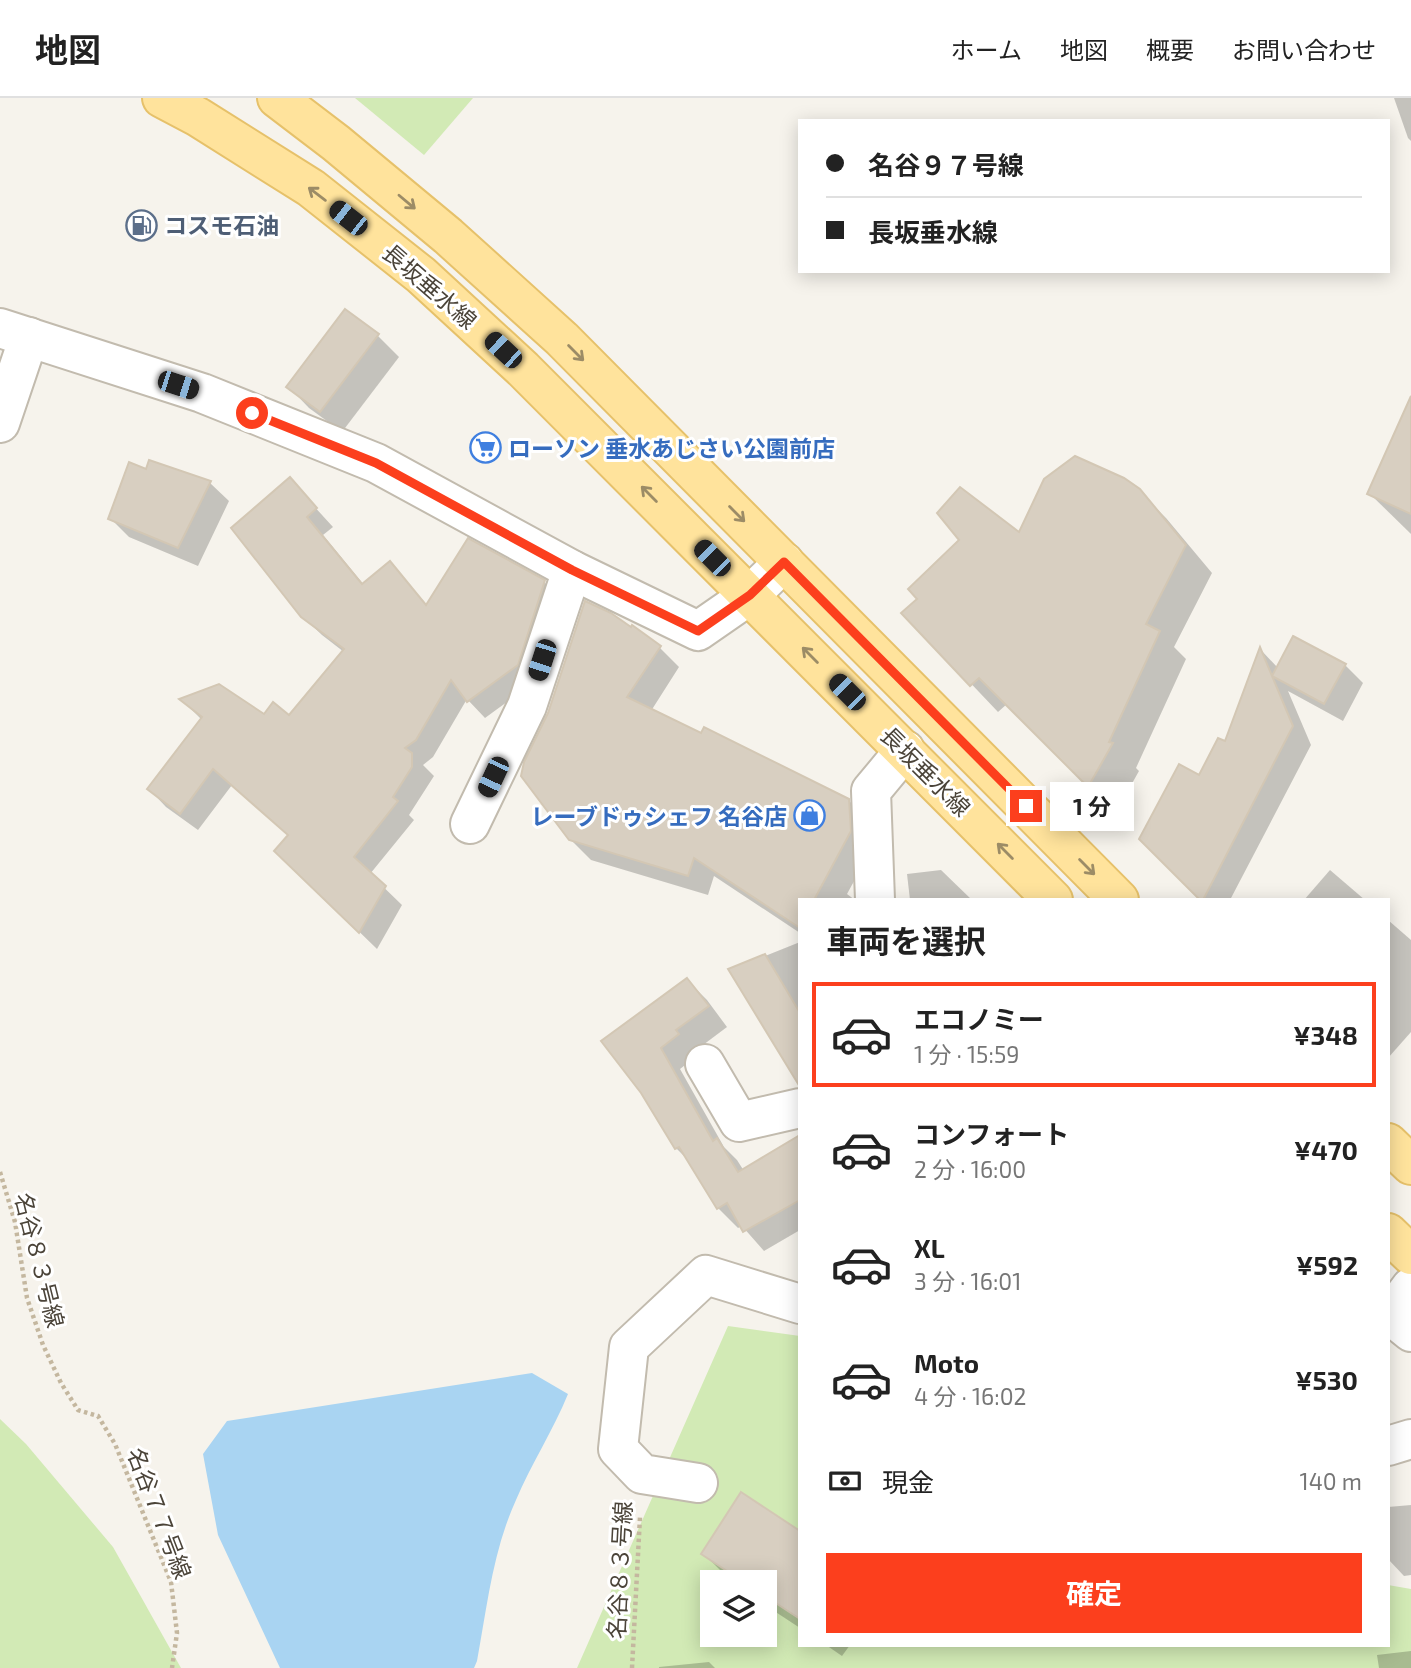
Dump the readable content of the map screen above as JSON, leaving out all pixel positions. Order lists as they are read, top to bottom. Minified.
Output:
{"streets":{"main road":["長坂垂水線"],"path":["名谷８３号線","名谷７７号線"]},"crossings":[["名谷８３号線","名谷７７号線"]],"places":{"fuel station":["コスモ石油"],"supermarket":["ローソン 垂水あじさい公園前店"],"shop":["レーブドゥシェフ 名谷店"]},"page":{"header":"地図","nav":["ホーム","地図","概要","お問い合わせ"],"banner":["名谷９７号線","長坂垂水線"],"bubble":"1 分","heading":"車両を選択","list":[{"name":"エコノミー","note":"1 分 · 15:59","value":"¥348"},{"name":"コンフォート","note":"2 分 · 16:00","value":"¥470"},{"name":"XL","note":"3 分 · 16:01","value":"¥592"},{"name":"Moto","note":"4 分 · 16:02","value":"¥530"}],"pay":["現金","140 m"],"buttons":"確定"}}
